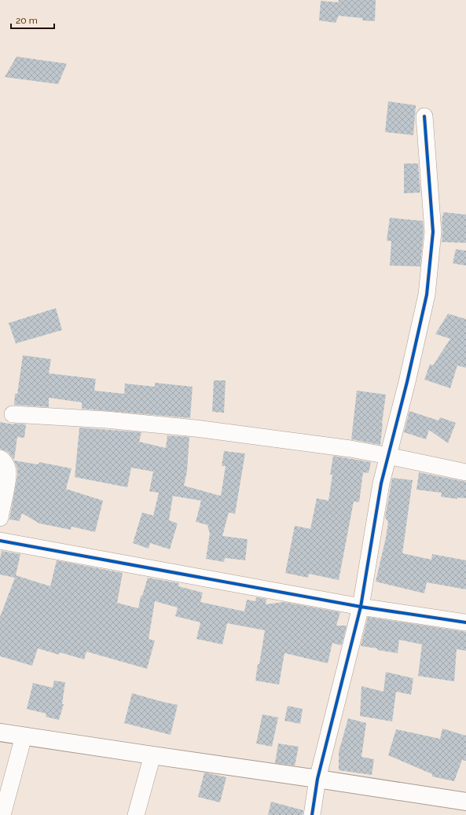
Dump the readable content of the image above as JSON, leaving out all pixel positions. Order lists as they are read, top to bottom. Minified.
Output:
{"scale_bar":"20 m"}
